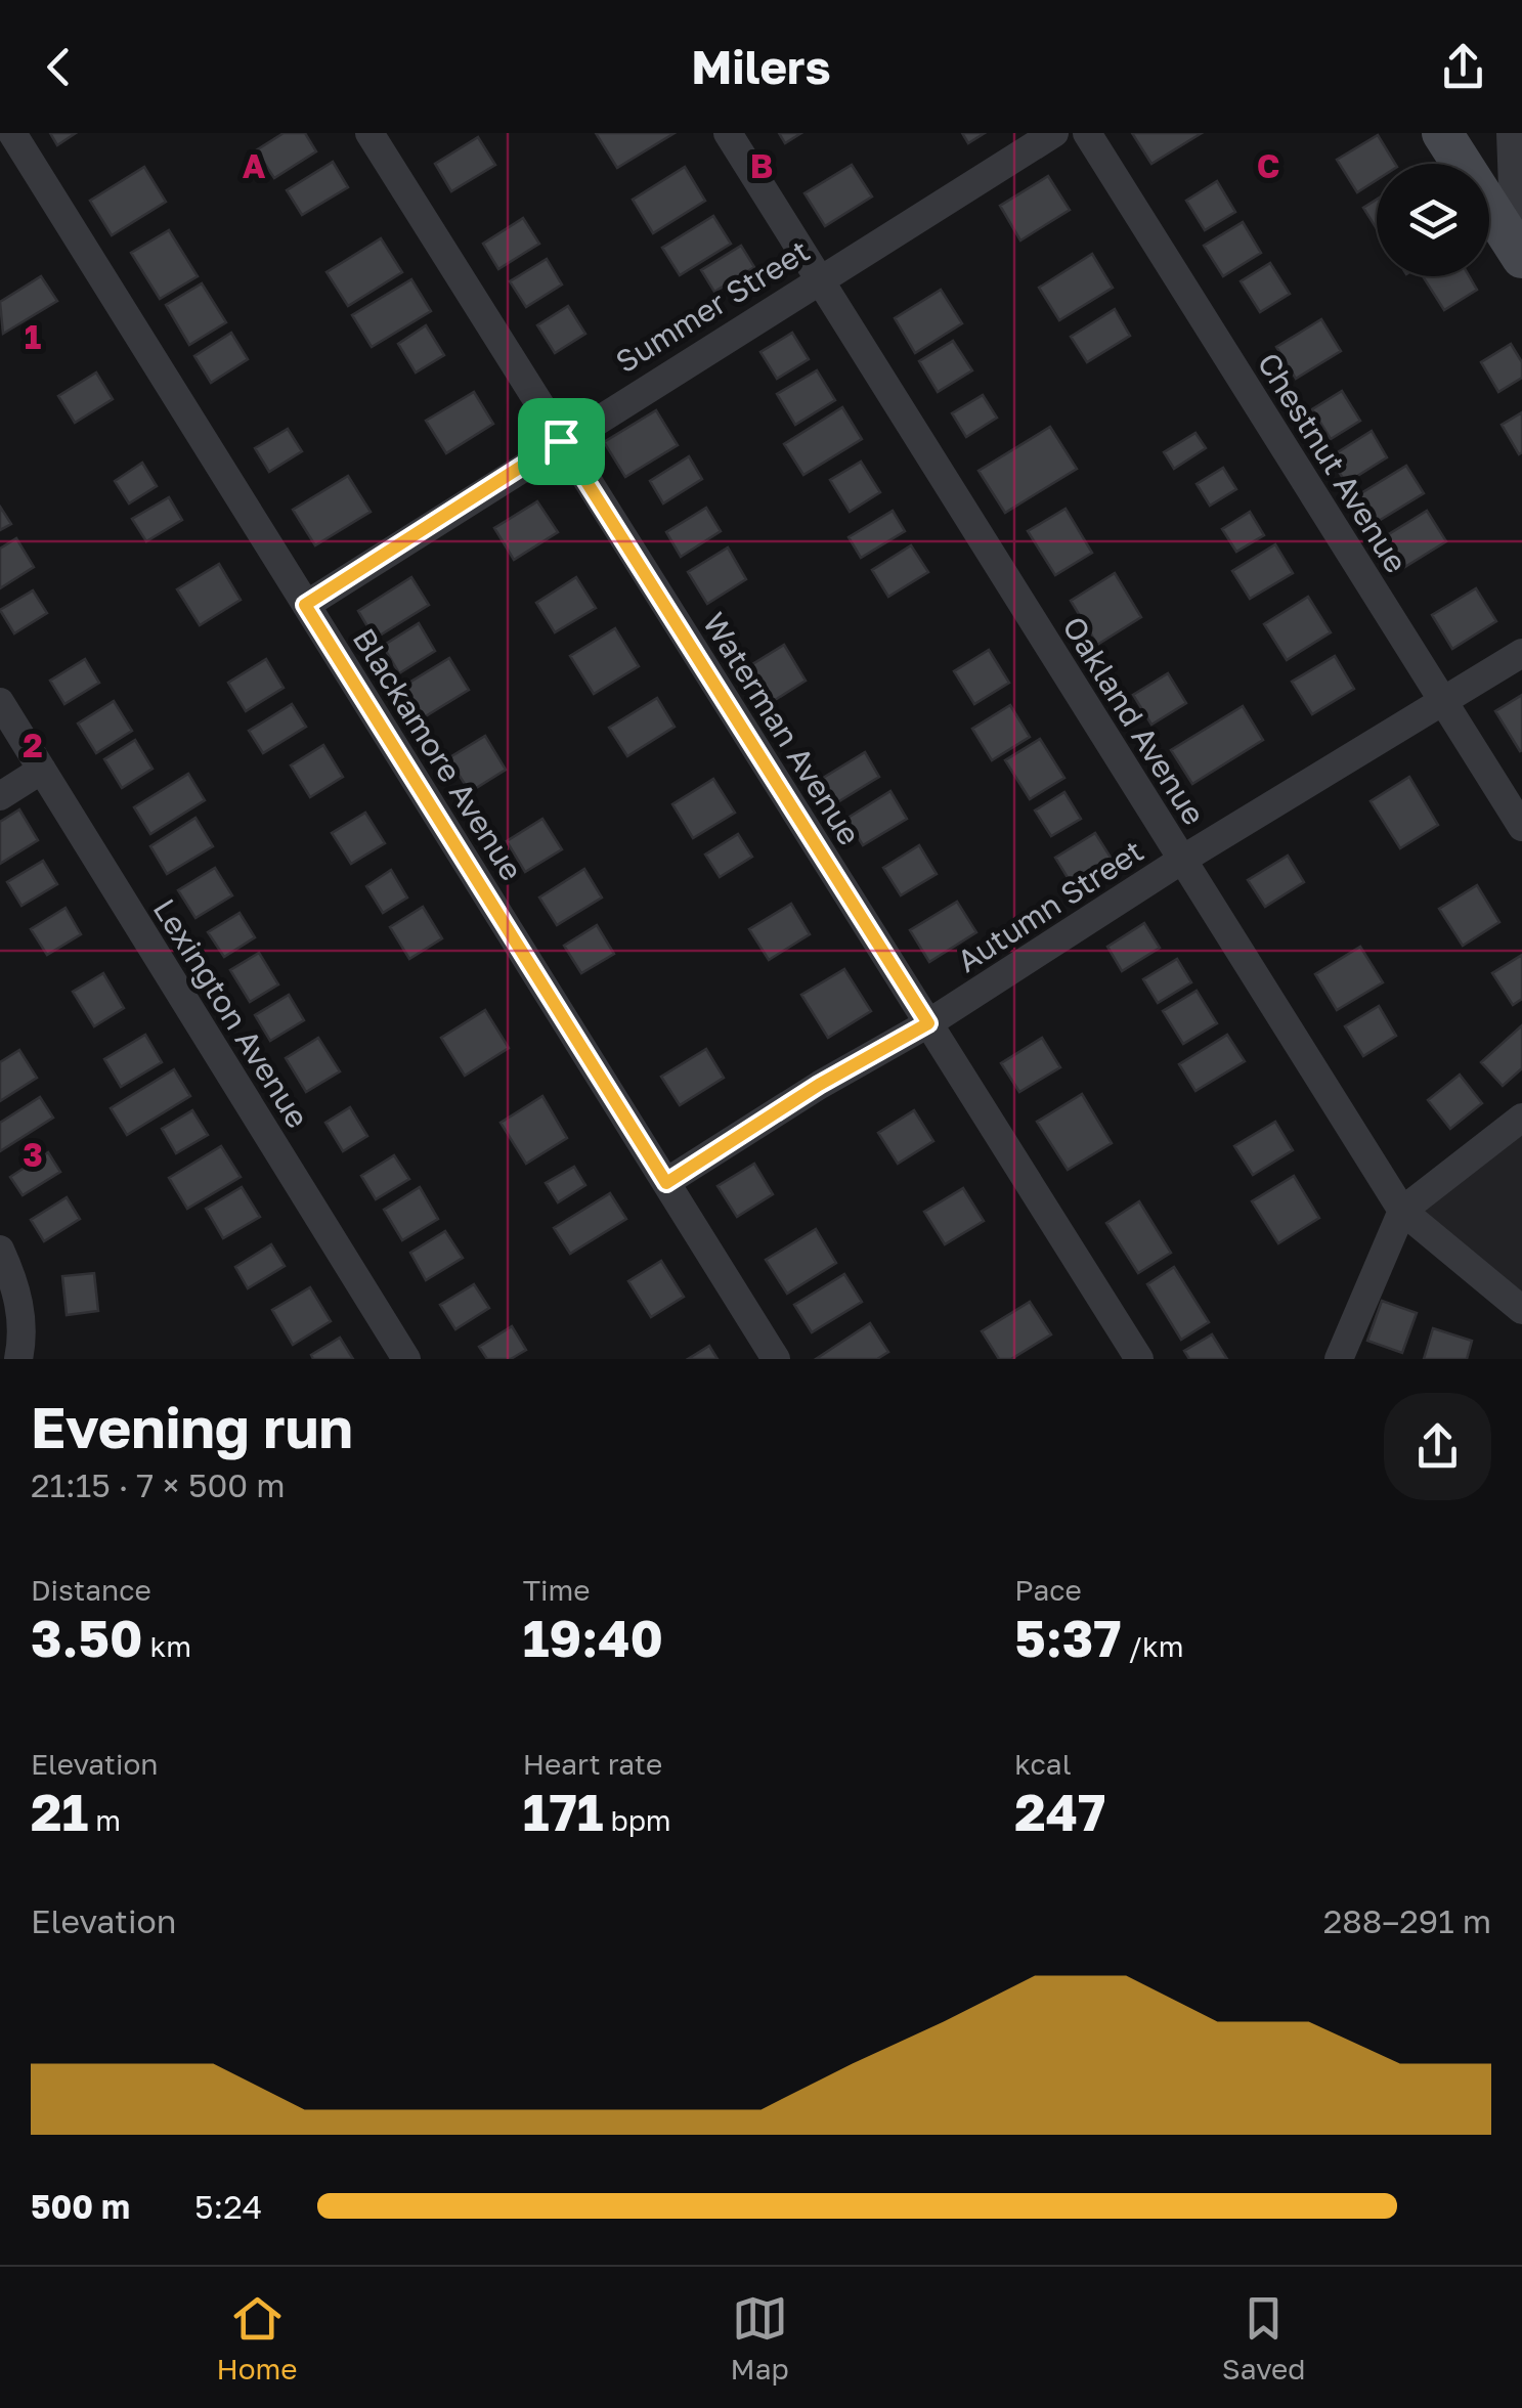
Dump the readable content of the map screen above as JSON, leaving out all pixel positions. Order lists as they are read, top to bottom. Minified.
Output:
{"streets":{"street":["Summer Street","Chestnut Avenue","Oakland Avenue","Waterman Avenue","Blackamore Avenue","Autumn Street","Lexington Avenue"]},"crossings":[["Summer Street","Oakland Avenue"],["Summer Street","Waterman Avenue"],["Summer Street","Blackamore Avenue"],["Chestnut Avenue","Autumn Street"],["Oakland Avenue","Autumn Street"],["Waterman Avenue","Autumn Street"],["Blackamore Avenue","Autumn Street"]],"page":{"header":"Milers","heading":["Evening run","21:15 · 7 × 500 m"],"stats":[["Distance","3.50 km"],["Time","19:40"],["Pace","5:37 /km"],["Elevation","21 m"],["Heart rate","171 bpm"],["kcal","247"]],"chart":["Elevation","288–291 m"],"list":[{"name":"500 m","note":"5:24"}],"tabs":["Home","Map","Saved"]},"grid":{"columns":["A","B","C"],"rows":["1","2","3"]}}
